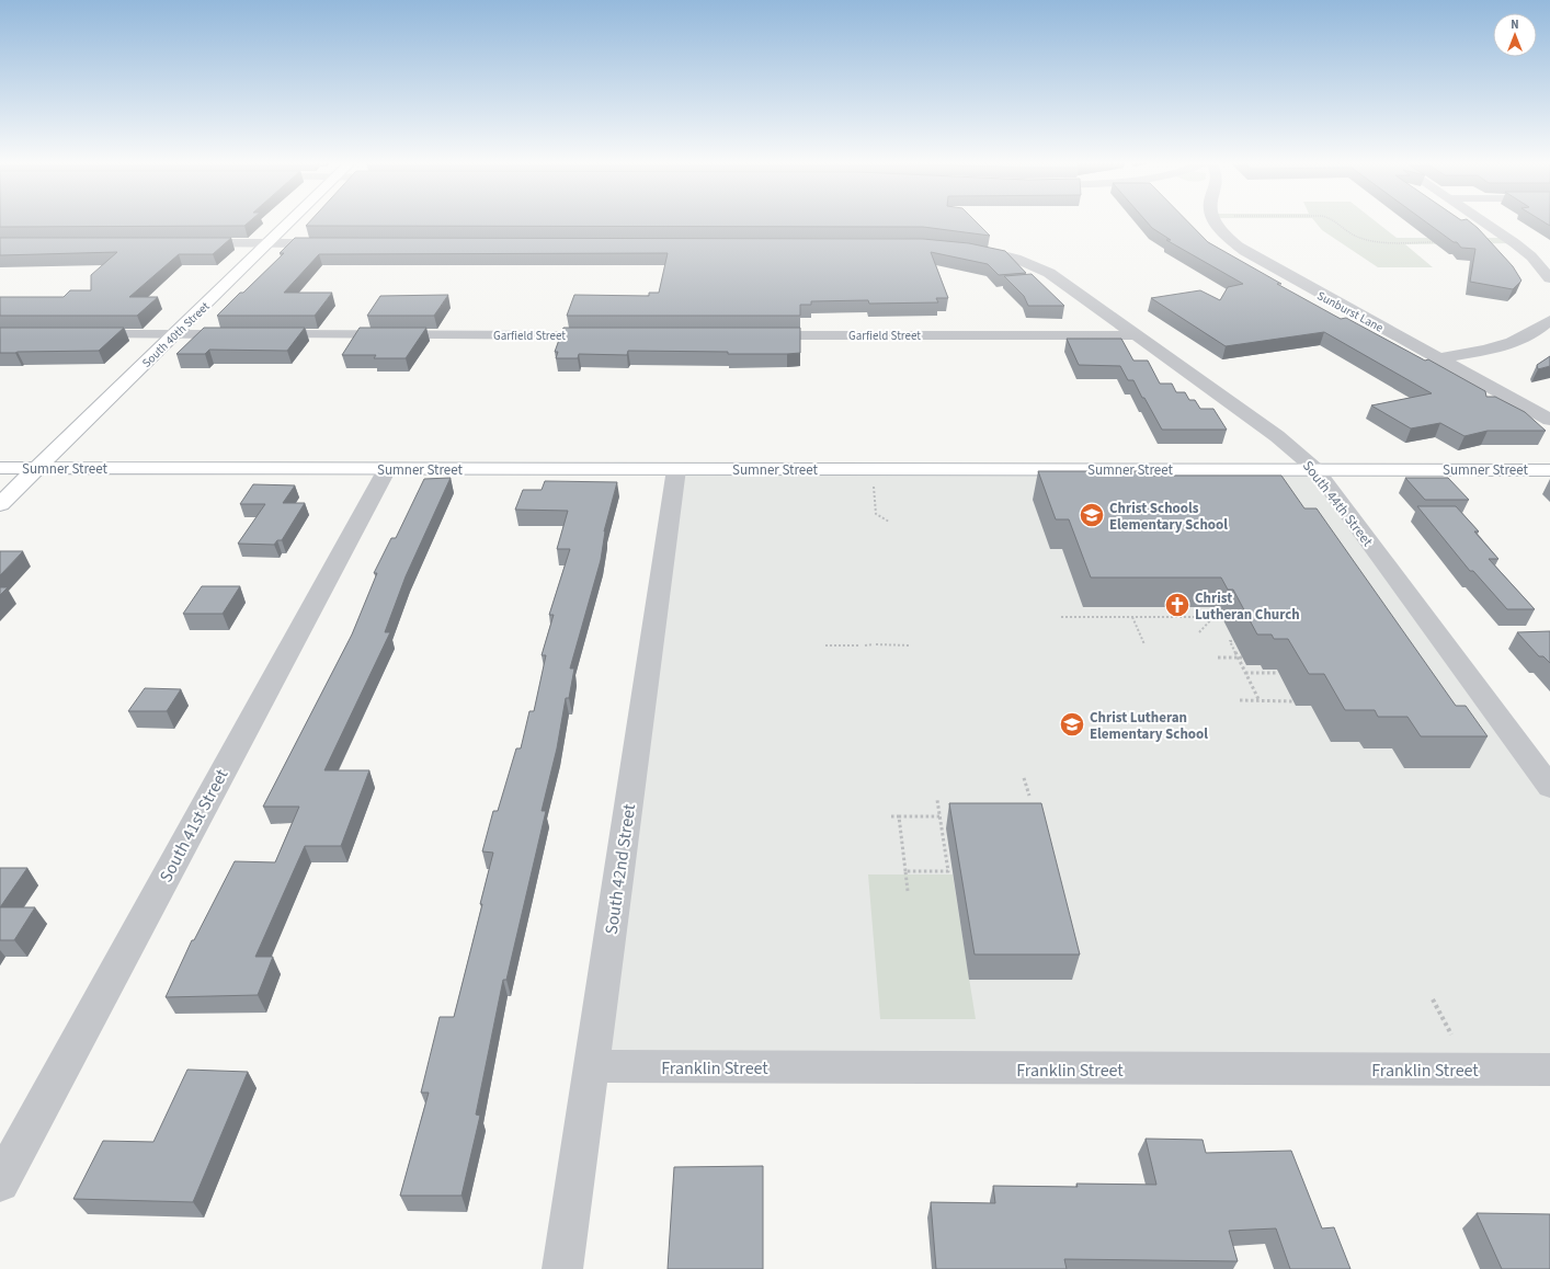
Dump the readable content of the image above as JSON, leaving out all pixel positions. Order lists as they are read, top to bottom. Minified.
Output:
{"streets":{"street":["Sunburst Lane","South 40th Street","Garfield Street","Sumner Street","South 44th Street","South 41st Street","South 42nd Street","Franklin Street"]},"crossings":[["South 40th Street","Sumner Street"],["Garfield Street","South 44th Street"],["Sumner Street","South 44th Street"],["Sumner Street","South 41st Street"],["Sumner Street","South 42nd Street"],["South 42nd Street","Franklin Street"]],"places":{"school or university":["Christ Schools Elementary School","Christ Lutheran Elementary School"],"church":["Christ Lutheran Church"]},"north":"top"}
